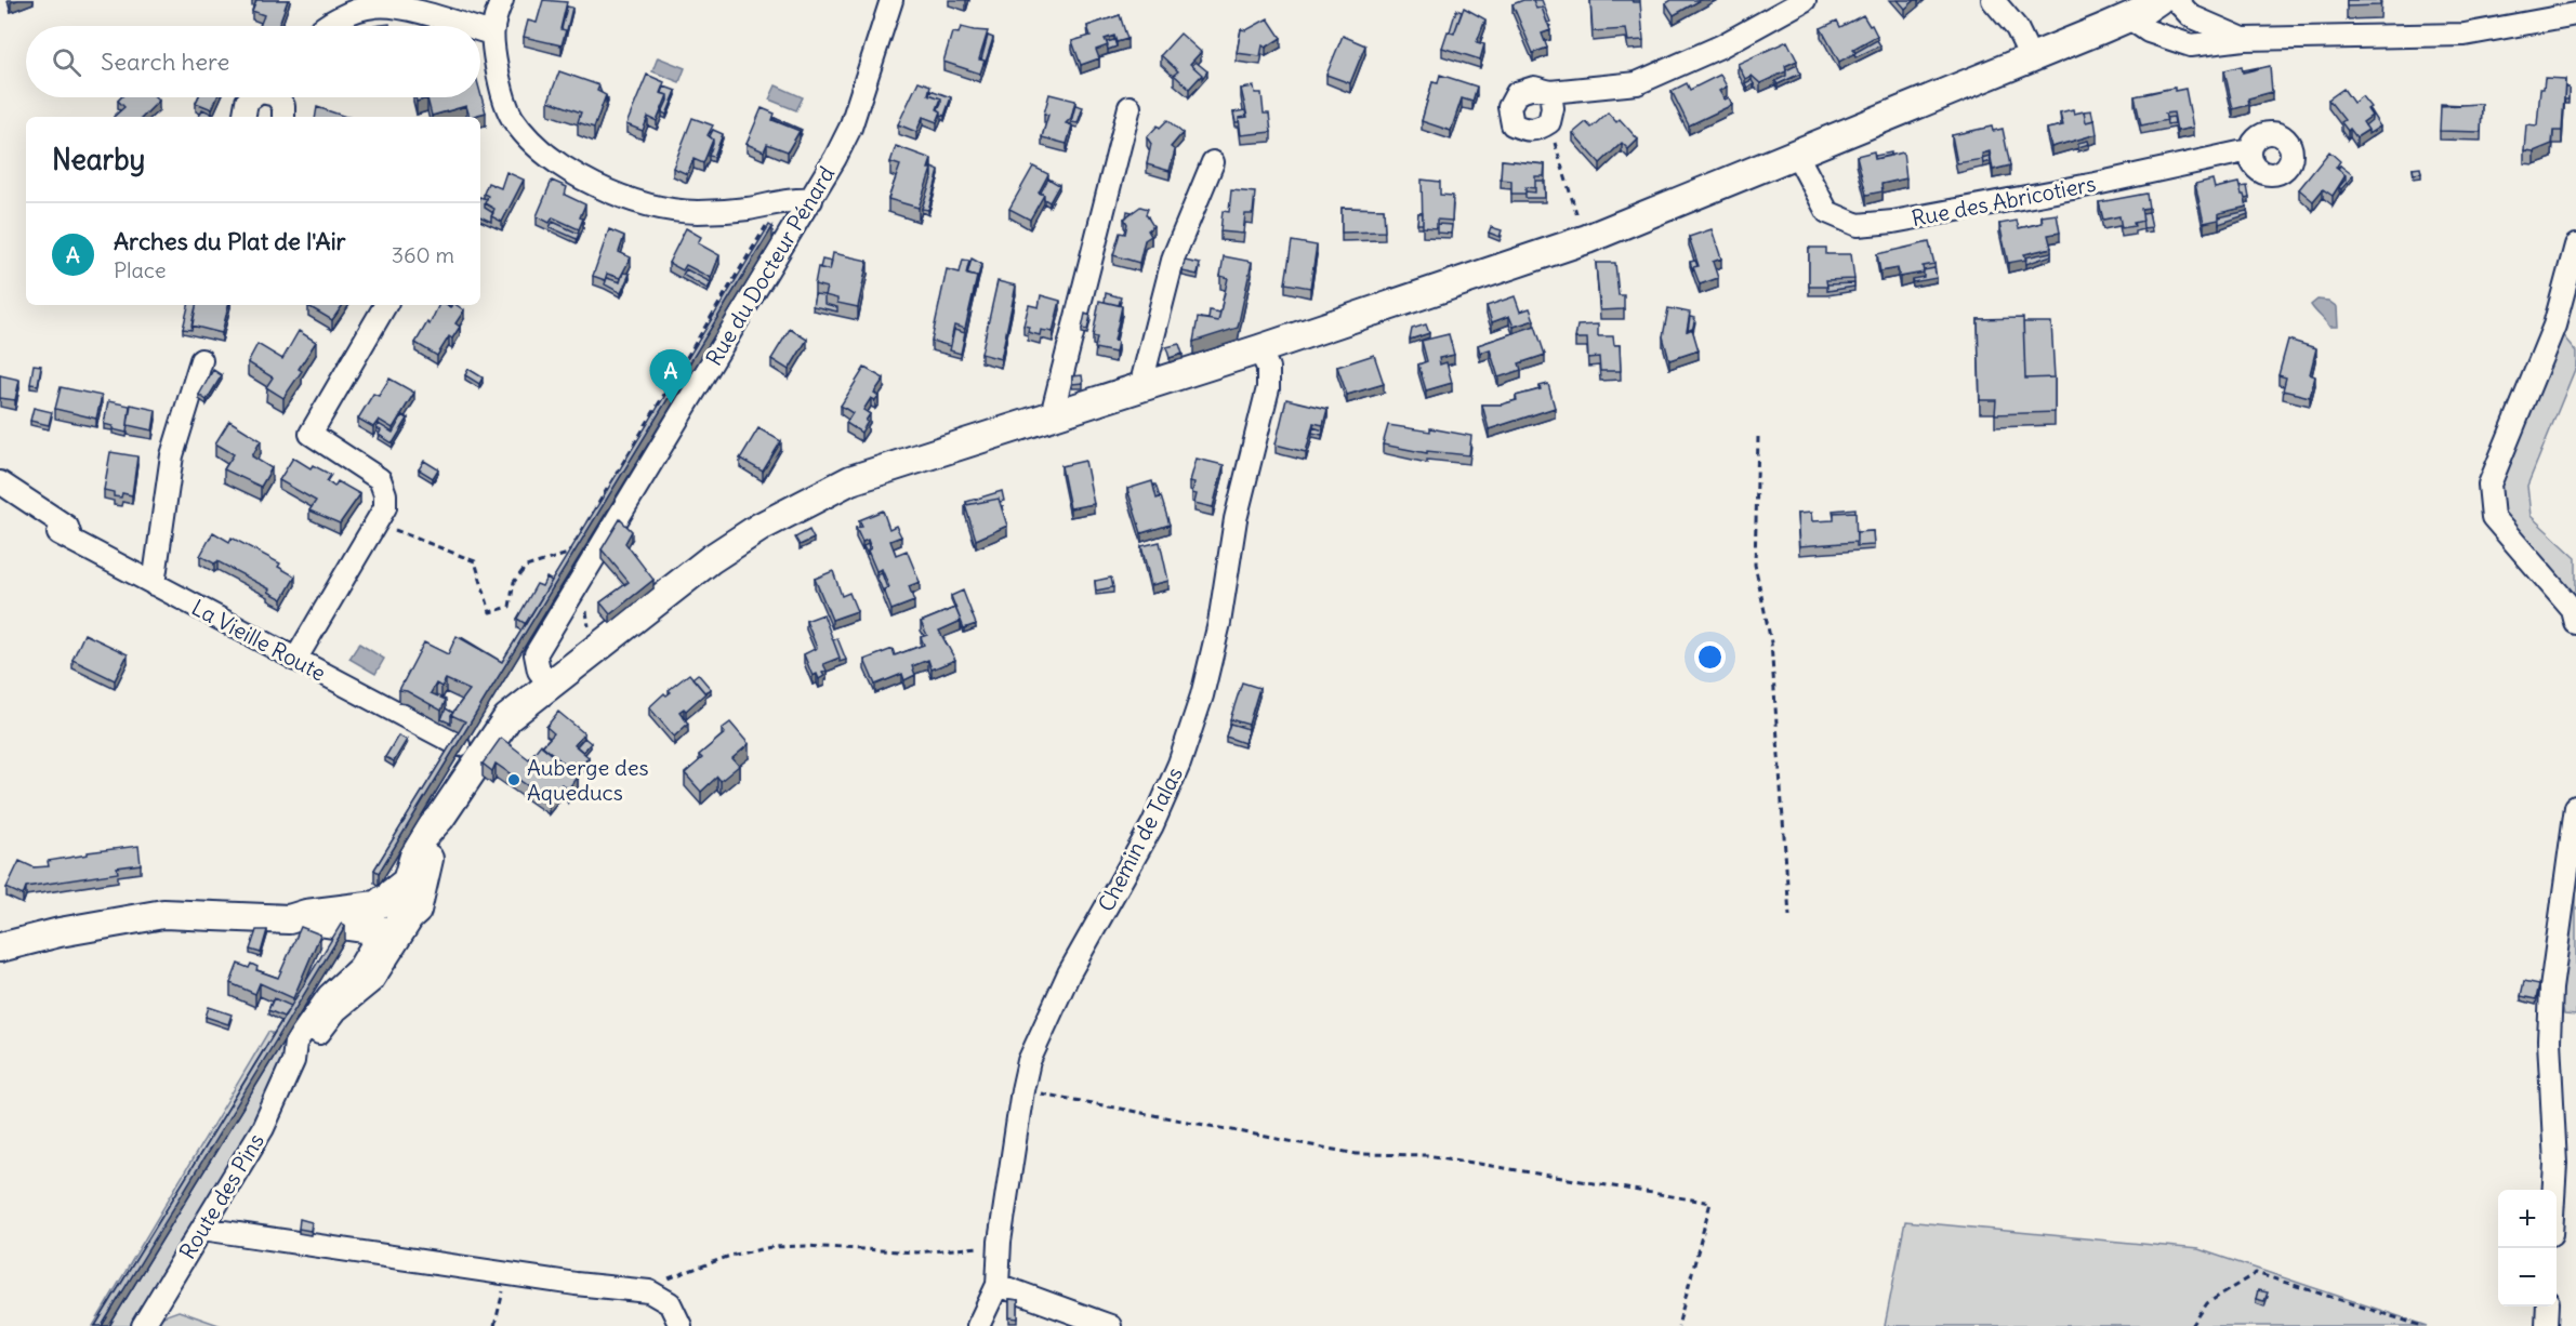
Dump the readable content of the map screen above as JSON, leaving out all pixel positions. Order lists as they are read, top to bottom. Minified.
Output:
{"streets":{"street":["Rue des Abricotiers","Rue du Docteur Pénard","La Vieille Route","Chemin de Talas","Route des Pins"]},"places":["Auberge des Aqueducs"],"page":{"search":"Search here","heading":"Nearby","list":[{"mark":"A","name":"Arches du Plat de l'Air","note":"Place","value":"360 m"}],"pins":"A","map_buttons":["+","−"]}}
